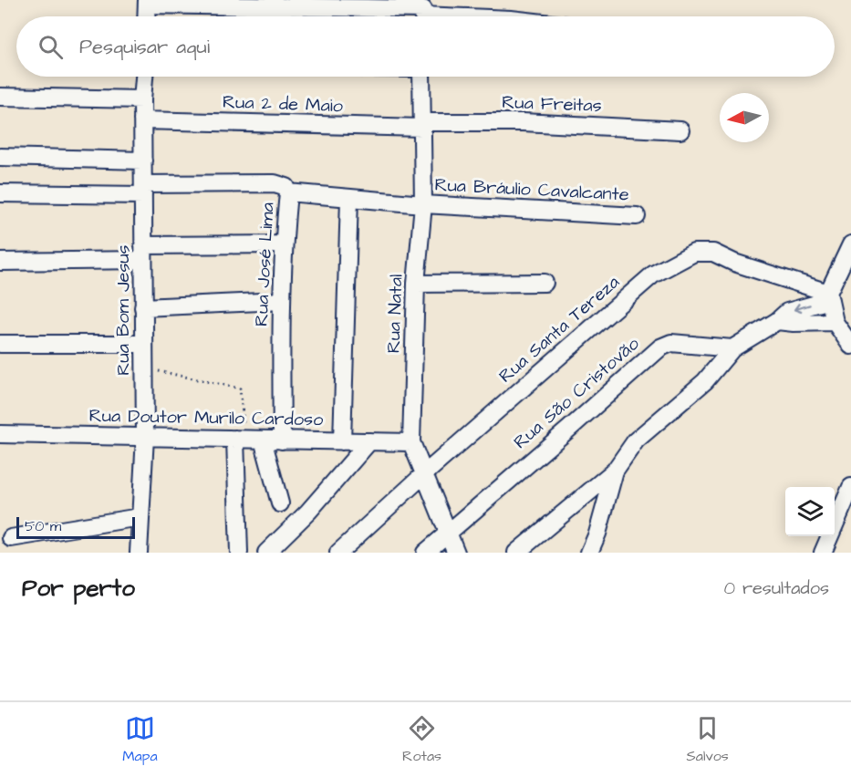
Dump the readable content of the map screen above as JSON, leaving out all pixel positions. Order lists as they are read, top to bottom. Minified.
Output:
{"streets":{"street":["Rua 2 de Maio","Rua Freitas","Rua Bráulio Cavalcante","Rua José Lima","Rua Bom Jesus","Rua Natal","Rua Santa Tereza","Rua São Cristovão","Rua Doutor Murilo Cardoso"]},"crossings":[["Rua 2 de Maio","Rua Freitas"],["Rua 2 de Maio","Rua Bom Jesus"],["Rua 2 de Maio","Rua Natal"],["Rua Freitas","Rua Natal"],["Rua Bráulio Cavalcante","Rua José Lima"],["Rua Bráulio Cavalcante","Rua Natal"],["Rua José Lima","Rua Bom Jesus"],["Rua José Lima","Rua Doutor Murilo Cardoso"],["Rua Bom Jesus","Rua Doutor Murilo Cardoso"],["Rua Natal","Rua Santa Tereza"],["Rua Natal","Rua São Cristovão"],["Rua Natal","Rua Doutor Murilo Cardoso"]],"scale_bar":"50 m","north":"left","page":{"search":"Pesquisar aqui","scale":"50 m","heading":["Por perto","0 resultados"],"nav":["Mapa","Rotas","Salvos"]}}
